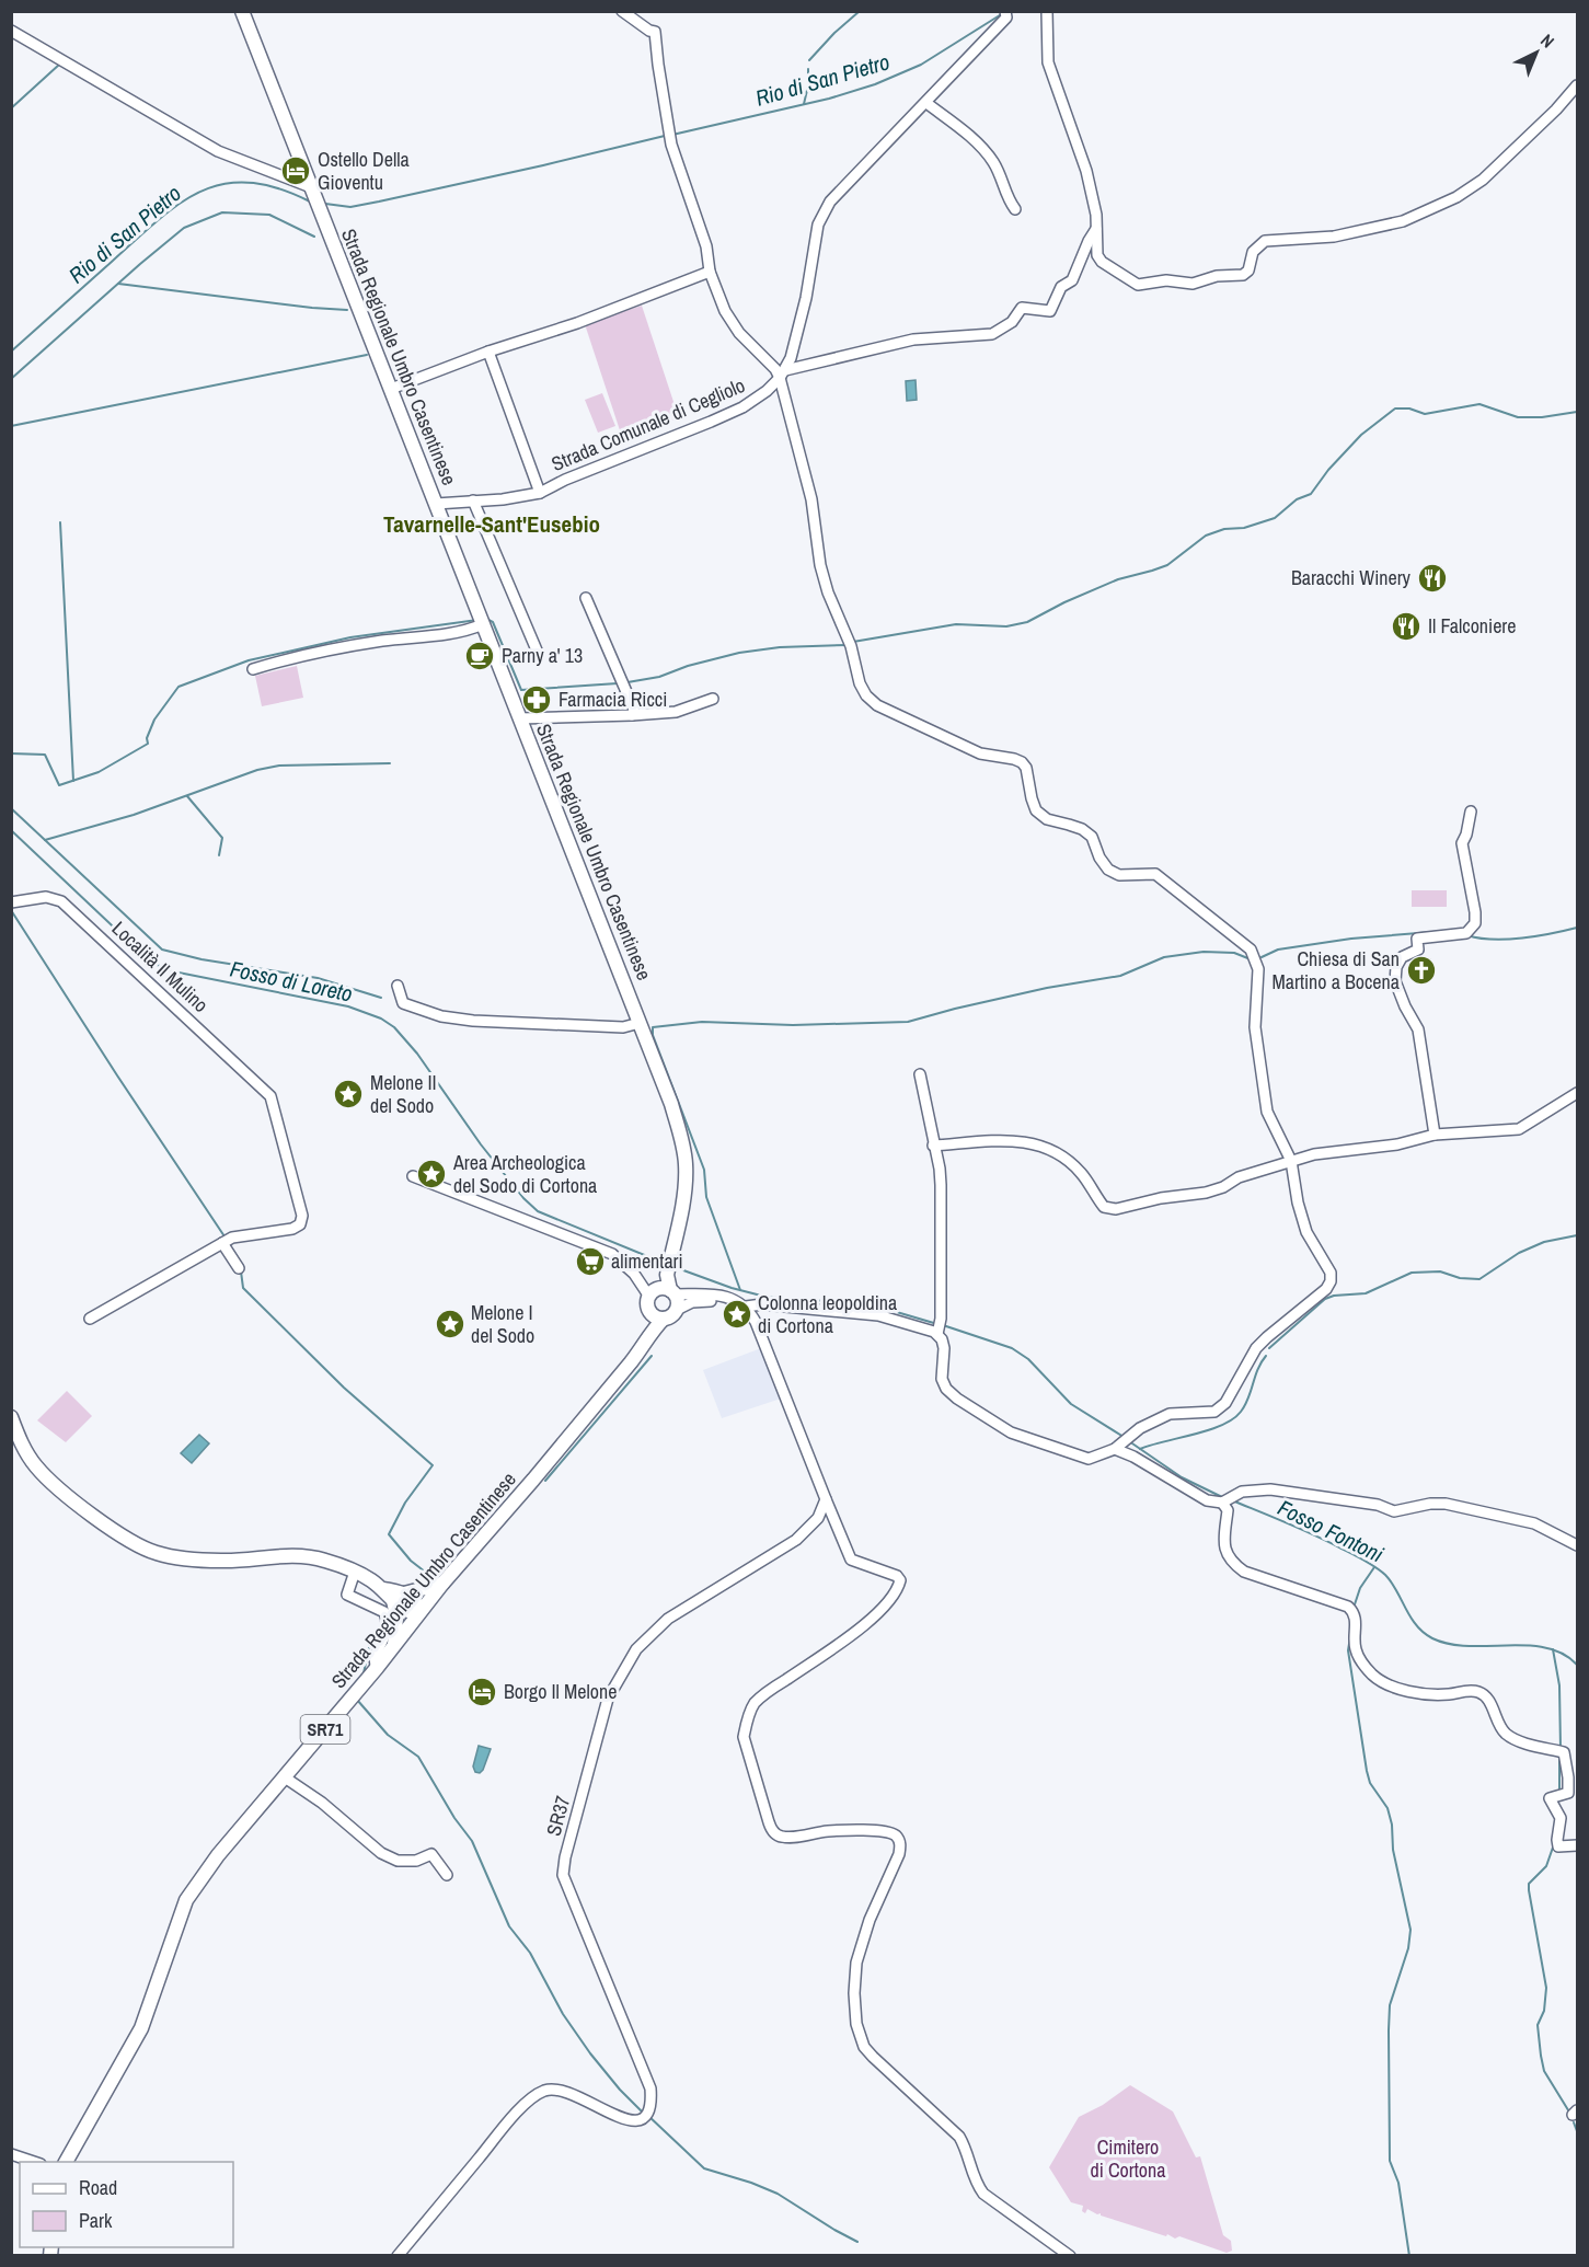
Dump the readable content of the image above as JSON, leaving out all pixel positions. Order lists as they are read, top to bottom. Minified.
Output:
{"streets":{"main road":["Strada Regionale Umbro Casentinese","SR71"],"street":["Strada Comunale di Cegliolo","Località Il Mulino","SR37"]},"crossings":[["Strada Regionale Umbro Casentinese","Strada Comunale di Cegliolo"],["Strada Regionale Umbro Casentinese","SR71"]],"districts":["Tavarnelle-Sant'Eusebio"],"water":["Rio di San Pietro","Fosso di Loreto","Fosso Fontoni"],"parks":["Cimitero di Cortona"],"places":{"hotel":["Ostello Della Gioventu","Borgo Il Melone"],"restaurant":["Baracchi Winery","Il Falconiere"],"cafe":["Parny a' 13"],"pharmacy":["Farmacia Ricci"],"church":["Chiesa di San Martino a Bocena"],"place":["Melone II del Sodo","Area Archeologica del Sodo di Cortona","Colonna leopoldina di Cortona","Melone I del Sodo"],"supermarket":["alimentari"]},"legend":["Road","Park"],"north":"top right"}
